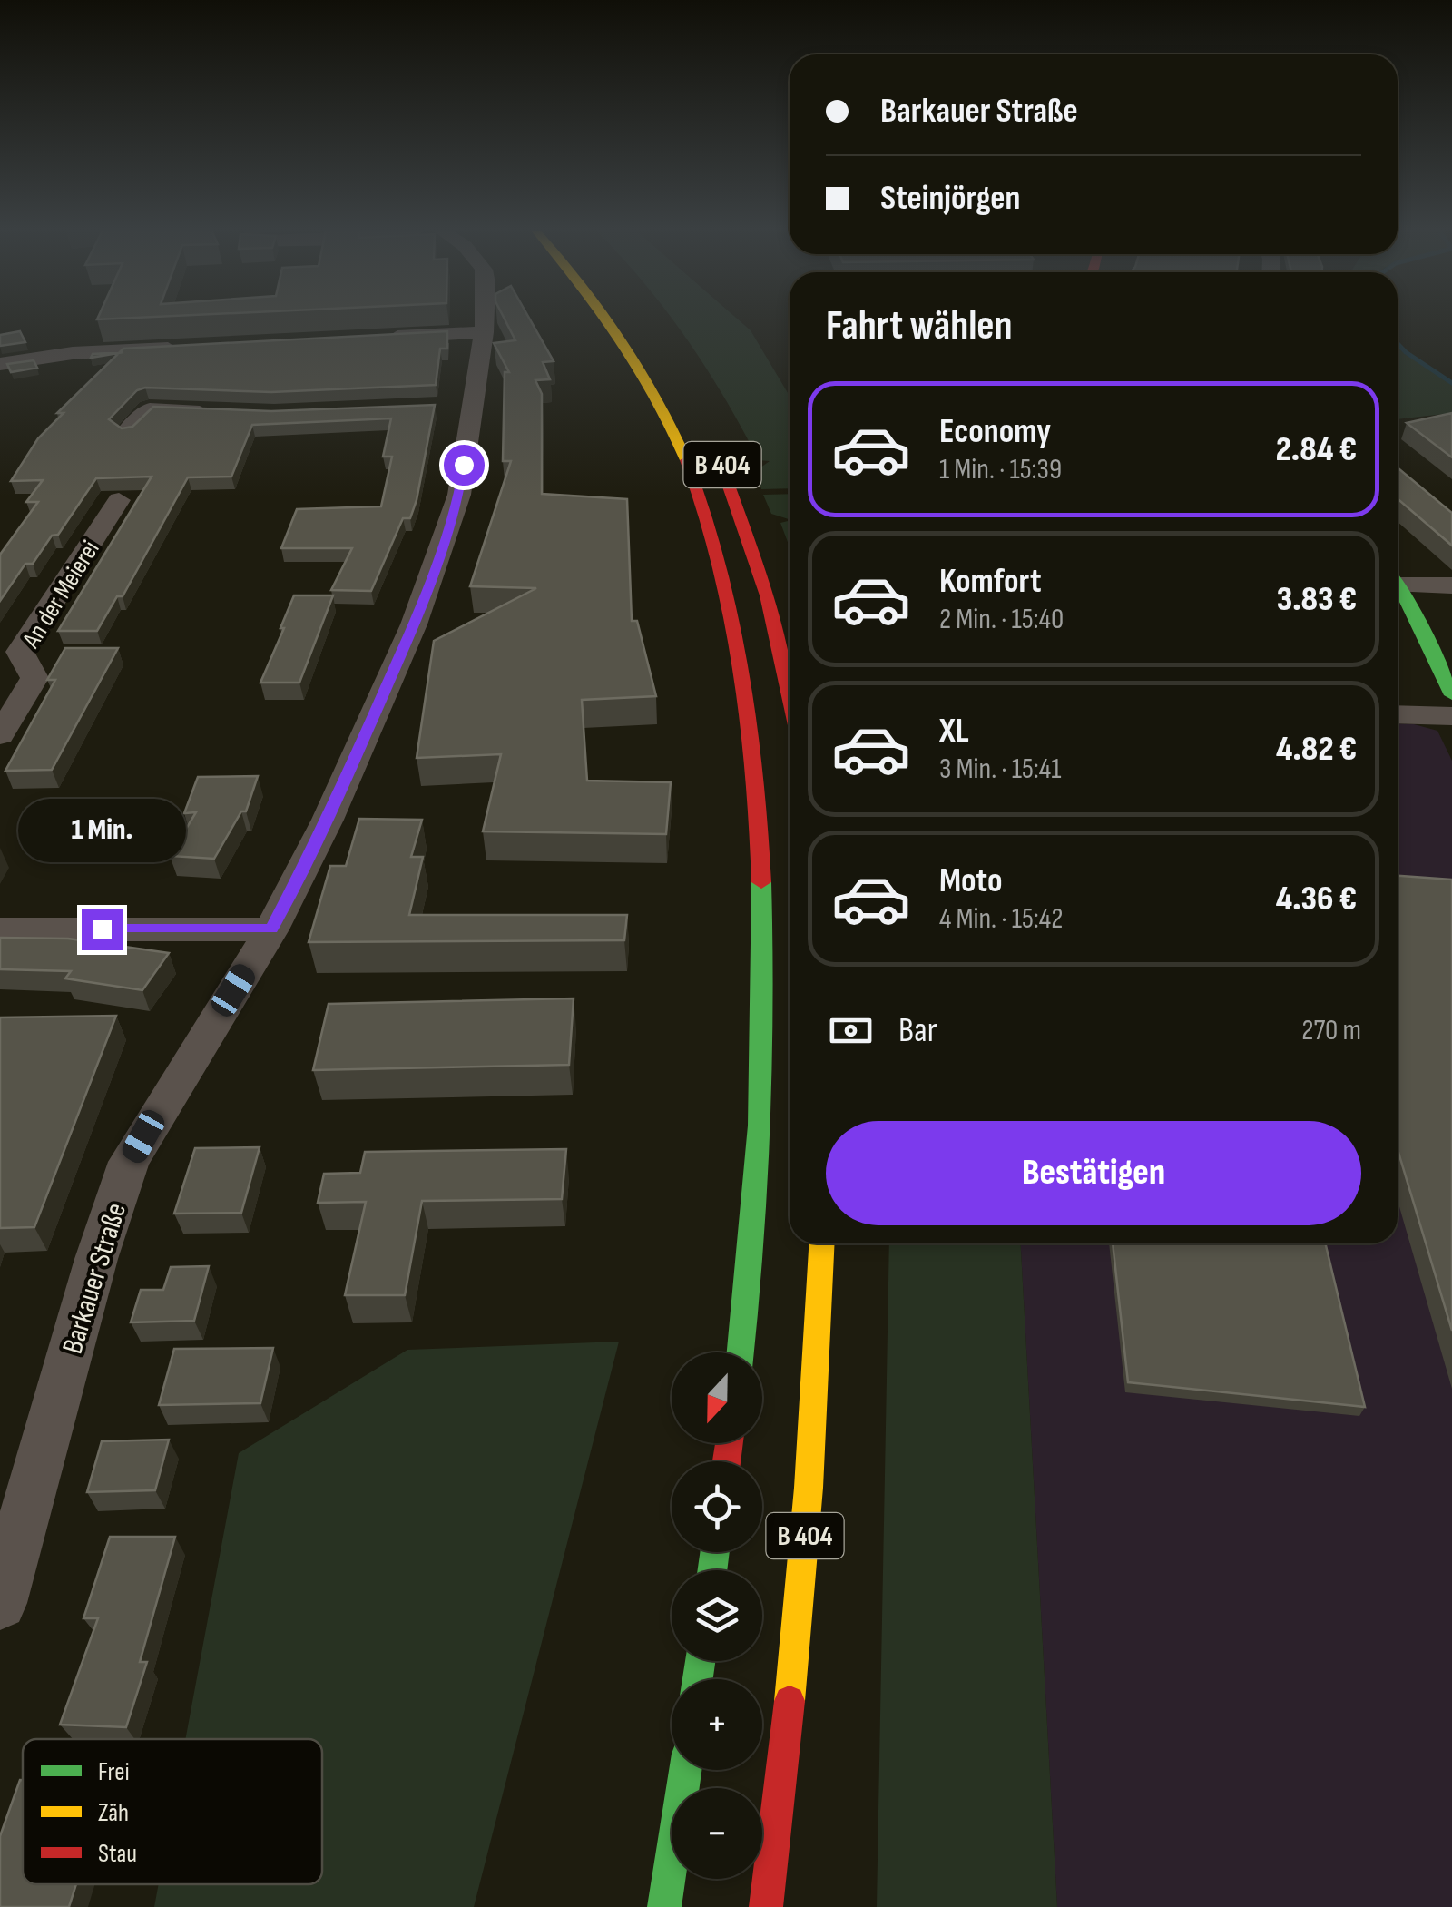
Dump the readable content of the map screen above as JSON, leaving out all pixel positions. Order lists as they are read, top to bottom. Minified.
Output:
{"streets":{"main road":["B 404"],"street":["An der Meierei","Barkauer Straße"]},"legend":["Frei","Zäh","Stau"],"north":"bottom","page":{"banner":["Barkauer Straße","Steinjörgen"],"heading":"Fahrt wählen","list":[{"name":"Economy","note":"1 Min. · 15:39","value":"2.84 €"},{"name":"Komfort","note":"2 Min. · 15:40","value":"3.83 €"},{"name":"XL","note":"3 Min. · 15:41","value":"4.82 €"},{"name":"Moto","note":"4 Min. · 15:42","value":"4.36 €"}],"bubble":"1 Min.","pay":["Bar","270 m"],"buttons":"Bestätigen","map_buttons":["+","−"]}}
